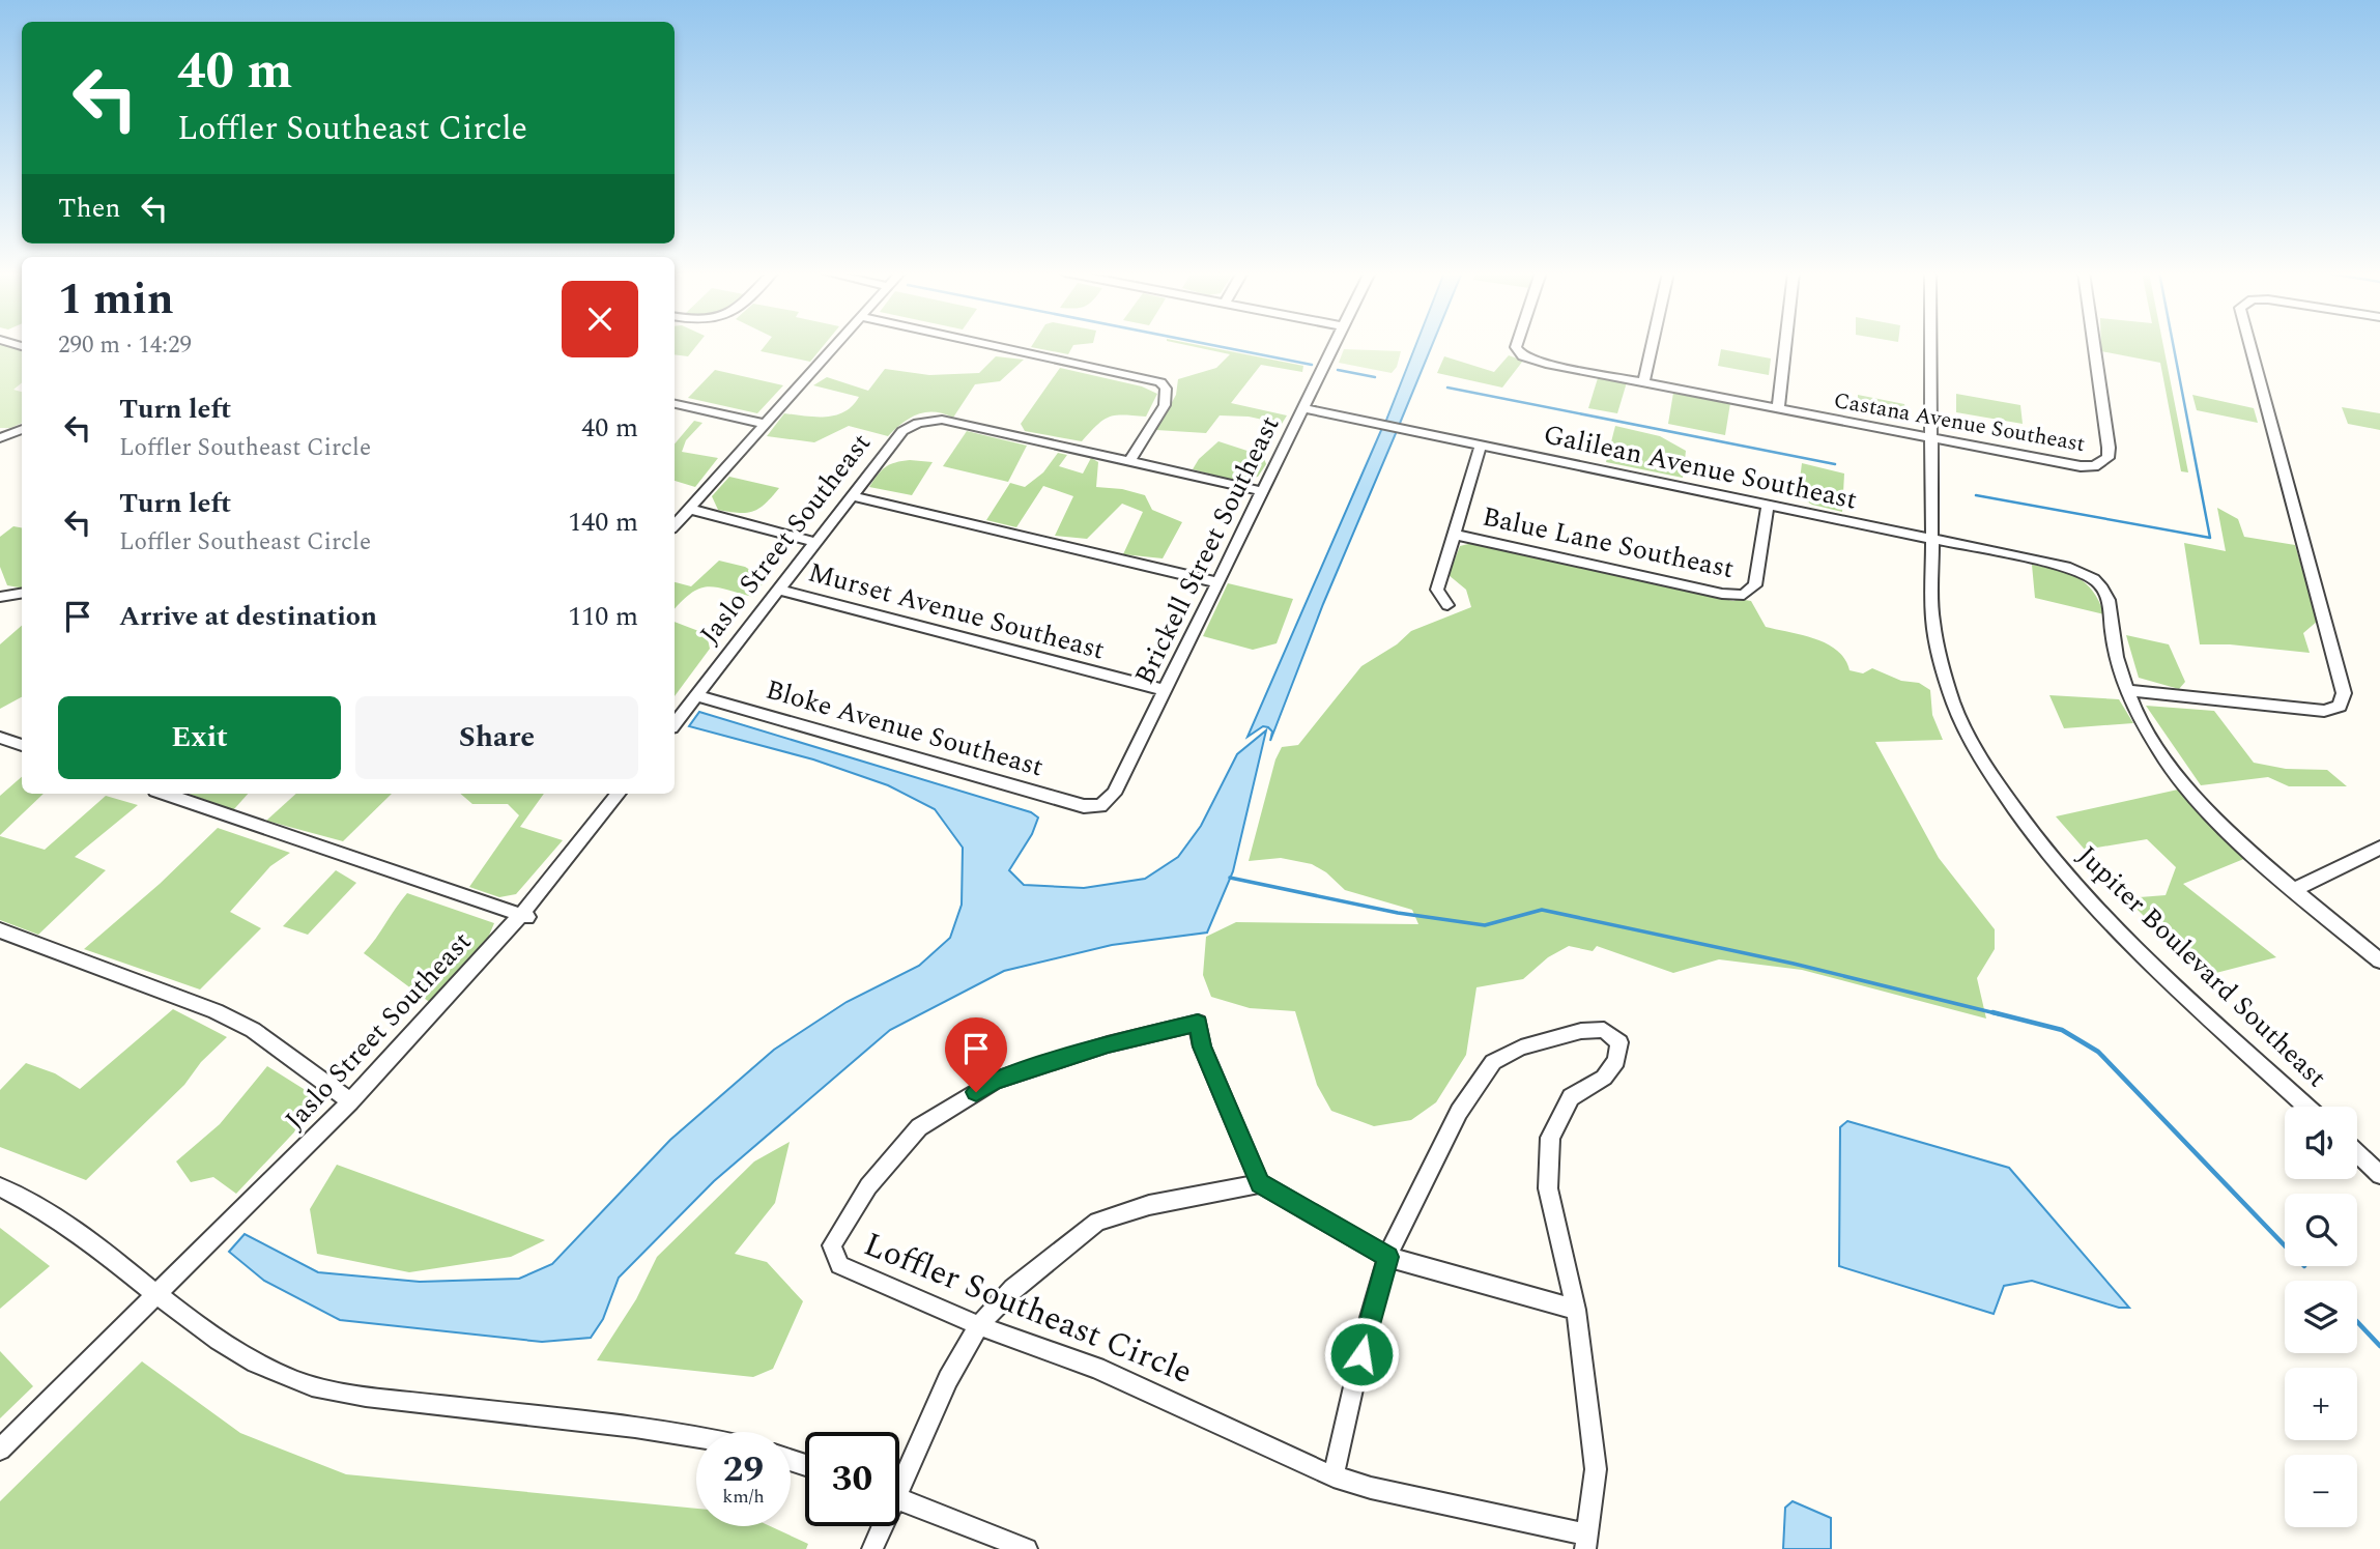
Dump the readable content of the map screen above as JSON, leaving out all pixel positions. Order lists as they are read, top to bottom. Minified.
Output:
{"streets":{"street":["Castana Avenue Southeast","Galilean Avenue Southeast","Jaslo Street Southeast","Balue Lane Southeast","Brickell Street Southeast","Murset Avenue Southeast","Bloke Avenue Southeast","Jupiter Boulevard Southeast","Loffler Southeast Circle"]},"crossings":[["Castana Avenue Southeast","Jupiter Boulevard Southeast"],["Galilean Avenue Southeast","Balue Lane Southeast"],["Galilean Avenue Southeast","Brickell Street Southeast"],["Galilean Avenue Southeast","Jupiter Boulevard Southeast"],["Jaslo Street Southeast","Murset Avenue Southeast"],["Jaslo Street Southeast","Bloke Avenue Southeast"],["Brickell Street Southeast","Murset Avenue Southeast"],["Brickell Street Southeast","Bloke Avenue Southeast"]],"page":{"turn":["40 m","Loffler Southeast Circle"],"then":"Then","heading":["1 min","290 m · 14:29"],"list":[{"name":"Turn left","note":"Loffler Southeast Circle","value":"40 m"},{"name":"Turn left","note":"Loffler Southeast Circle","value":"140 m"},{"name":"Arrive at destination","value":"110 m"}],"buttons":["Exit","Share"],"map_buttons":["+","−"],"speed":"29 km/h","limit":"30"}}
